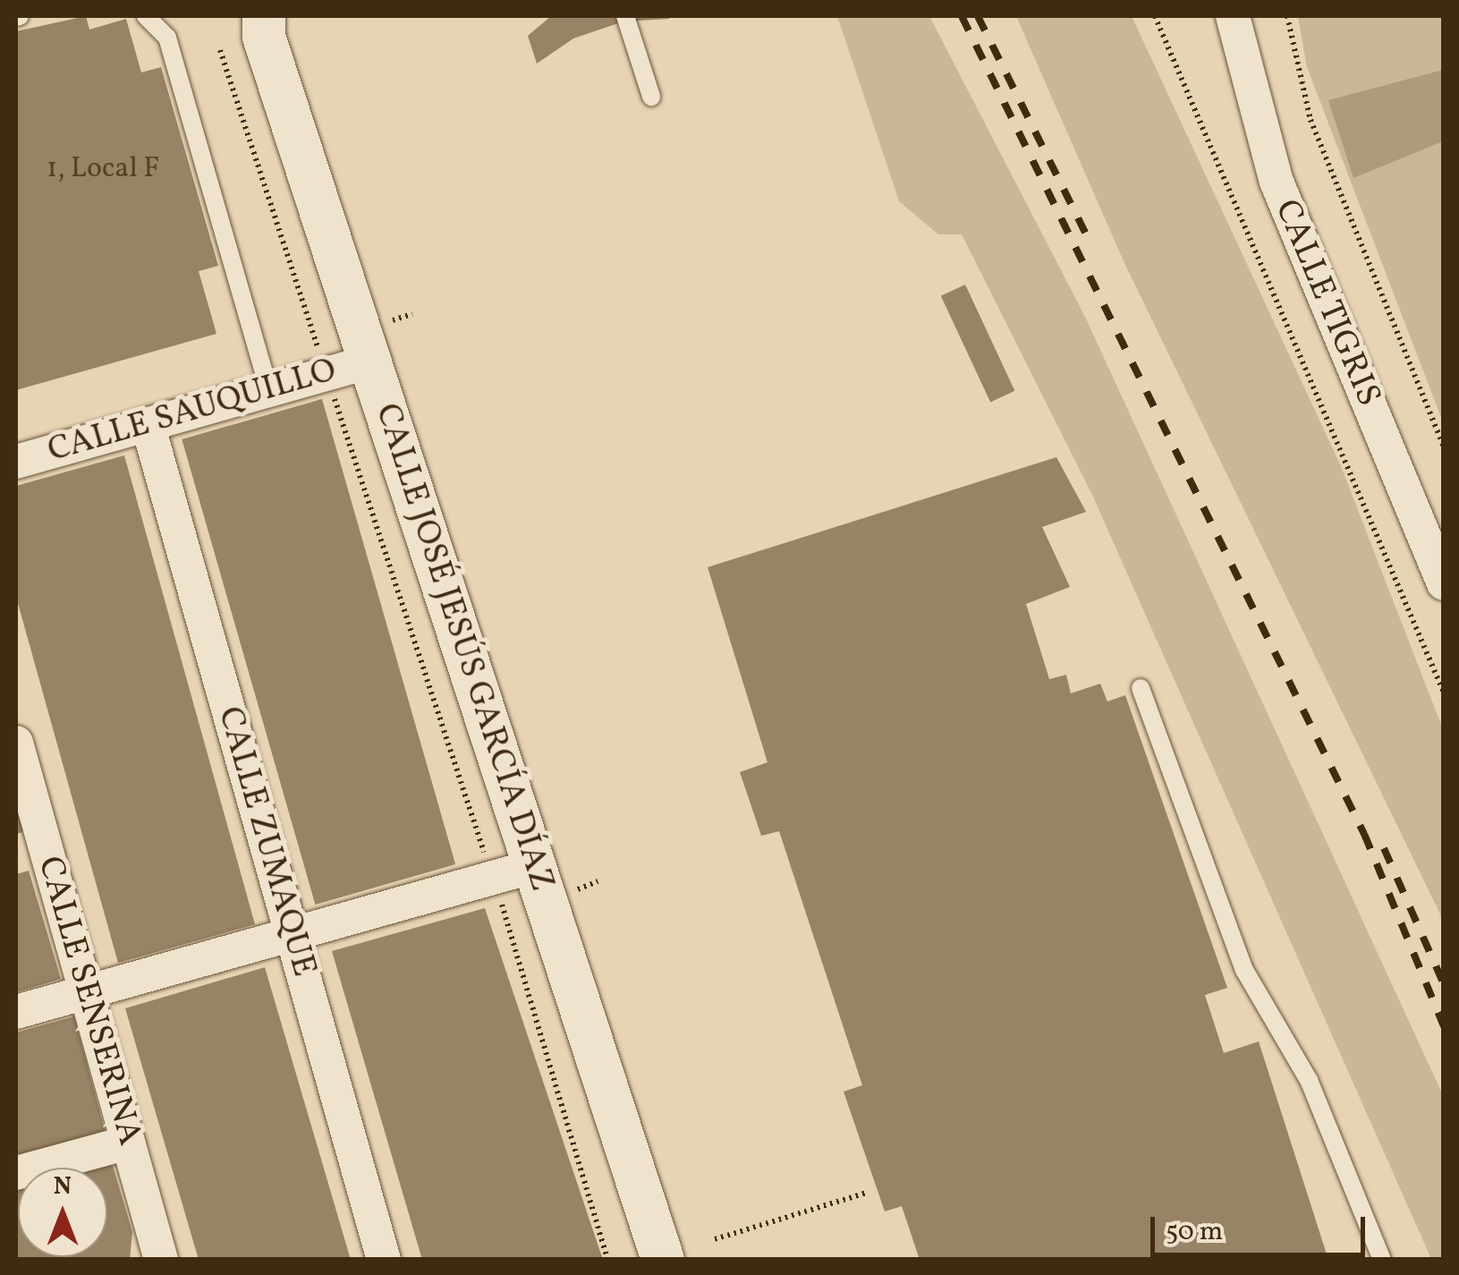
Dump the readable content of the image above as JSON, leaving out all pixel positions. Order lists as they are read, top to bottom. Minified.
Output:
{"streets":{"street":["CALLE TIGRIS","CALLE SAUQUILLO","CALLE JOSÉ JESÚS GARCÍA DÍAZ","CALLE ZUMAQUE","CALLE SENSERINA"]},"crossings":[["CALLE SAUQUILLO","CALLE JOSÉ JESÚS GARCÍA DÍAZ"],["CALLE SAUQUILLO","CALLE ZUMAQUE"]],"house_numbers":["1, Local F"],"scale_bar":"50 m","north":"top"}
